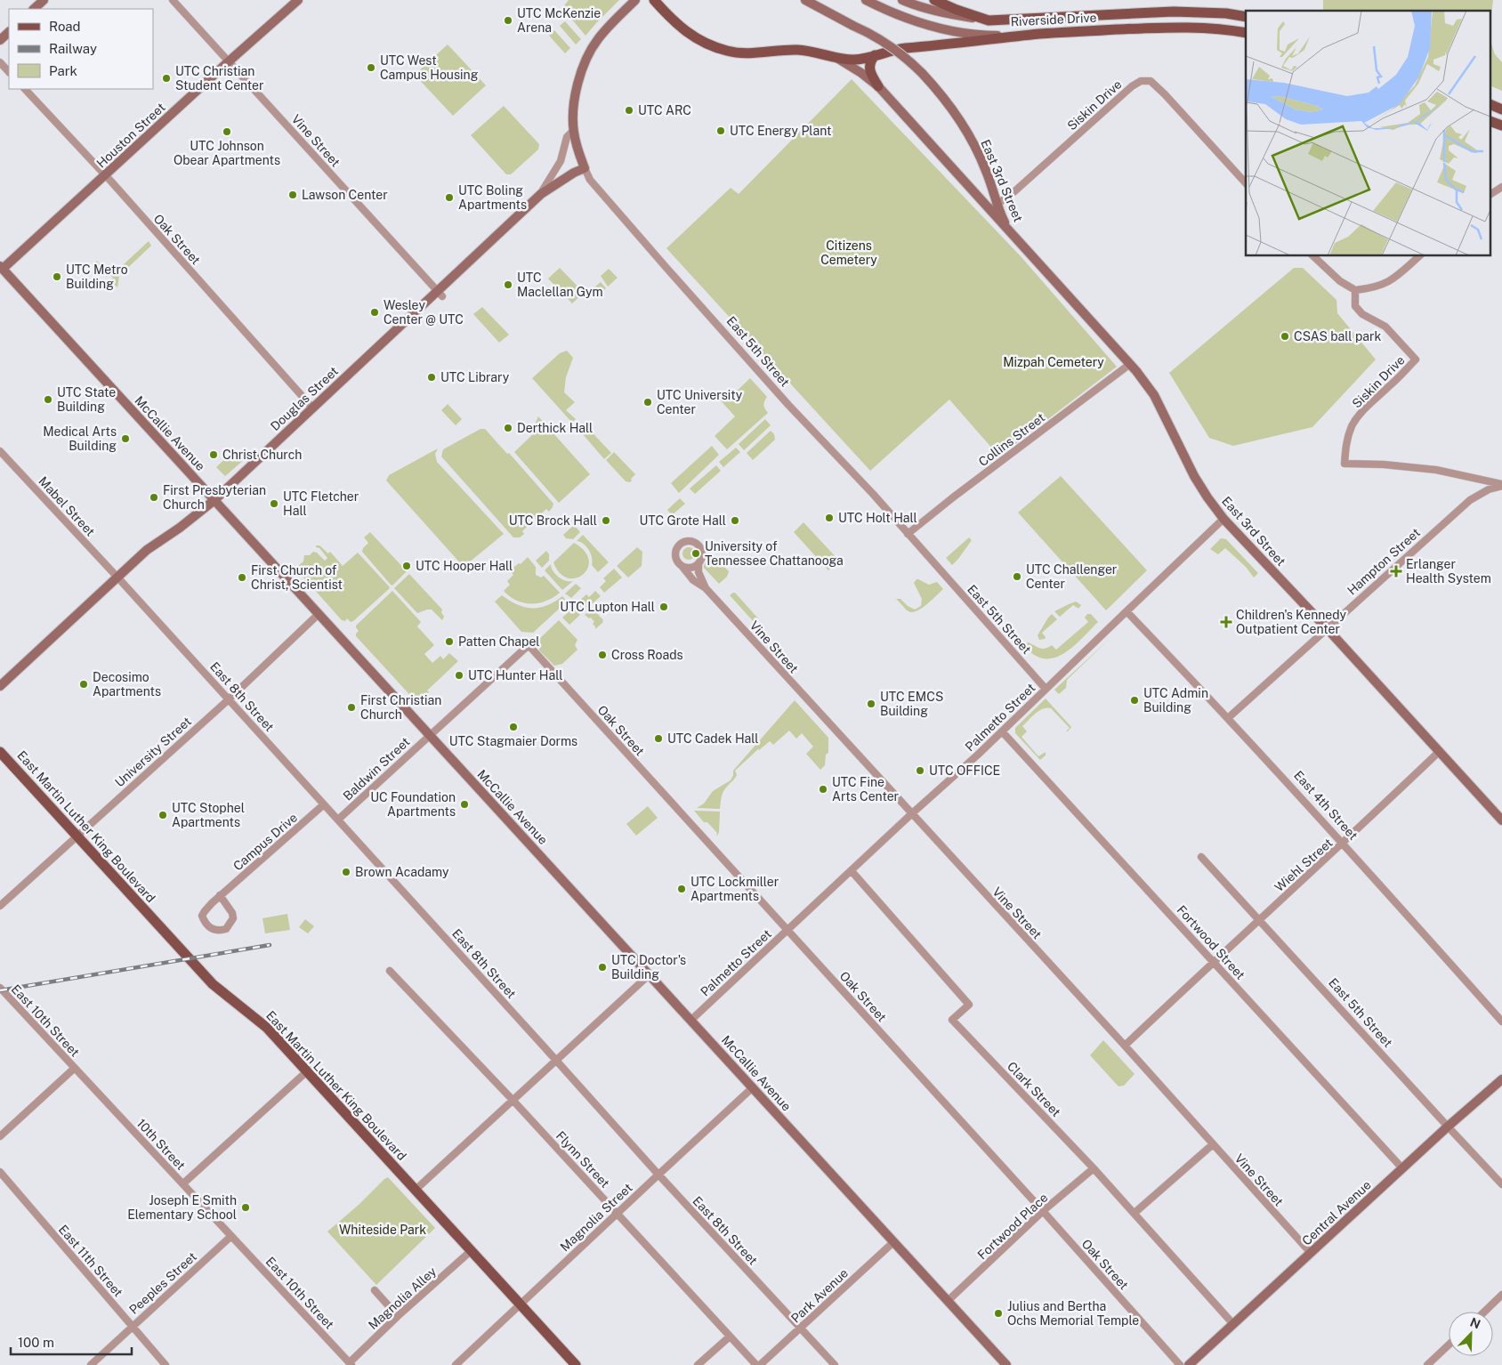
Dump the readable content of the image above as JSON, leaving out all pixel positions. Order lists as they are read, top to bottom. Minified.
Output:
{"streets":{"main road":["Riverside Drive","Houston Street","East 3rd Street","East 5th Street","Douglas Street","McCallie Avenue","East Martin Luther King Boulevard","Central Avenue"],"street":["Siskin Drive","Vine Street","Oak Street","Collins Street","Mabel Street","Hampton Street","East 8th Street","Palmetto Street","University Street","Baldwin Street","East 4th Street","Campus Drive","Wiehl Street","Fortwood Street","East 10th Street","Clark Street","10th Street","Flynn Street","Magnolia Street","Fortwood Place","East 11th Street","Peeples Street","Park Avenue","Magnolia Alley"]},"crossings":[["Siskin Drive","East 3rd Street"],["Siskin Drive","Hampton Street"],["Houston Street","Vine Street"],["Houston Street","Oak Street"],["Houston Street","McCallie Avenue"],["Vine Street","Douglas Street"],["Vine Street","Palmetto Street"],["Vine Street","Central Avenue"],["East 3rd Street","Collins Street"],["East 3rd Street","Hampton Street"],["East 3rd Street","Palmetto Street"],["East 3rd Street","Wiehl Street"],["Oak Street","Douglas Street"],["Oak Street","Palmetto Street"],["Oak Street","Baldwin Street"],["Oak Street","Fortwood Place"],["East 5th Street","Douglas Street"],["East 5th Street","Collins Street"],["East 5th Street","Palmetto Street"],["East 5th Street","Wiehl Street"],["East 5th Street","Central Avenue"],["Douglas Street","McCallie Avenue"],["Douglas Street","Mabel Street"],["Douglas Street","East 8th Street"],["McCallie Avenue","Palmetto Street"],["McCallie Avenue","University Street"],["McCallie Avenue","Baldwin Street"],["McCallie Avenue","Magnolia Street"],["McCallie Avenue","Fortwood Place"],["McCallie Avenue","Park Avenue"],["Mabel Street","East 8th Street"],["Hampton Street","East 4th Street"],["East 8th Street","University Street"],["East 8th Street","Baldwin Street"],["East 8th Street","Campus Drive"],["East 8th Street","Magnolia Street"],["East 8th Street","Park Avenue"],["Palmetto Street","East 4th Street"],["Palmetto Street","Fortwood Street"],["Palmetto Street","Clark Street"],["University Street","East Martin Luther King Boulevard"],["East 4th Street","Wiehl Street"],["East Martin Luther King Boulevard","Magnolia Street"],["East Martin Luther King Boulevard","Magnolia Alley"],["Fortwood Street","Central Avenue"],["East 10th Street","10th Street"],["East 10th Street","Peeples Street"],["East 10th Street","Magnolia Alley"],["Clark Street","Central Avenue"],["Clark Street","Fortwood Place"],["10th Street","Peeples Street"],["Flynn Street","Magnolia Street"],["East 11th Street","Peeples Street"]],"parks":["Citizens Cemetery","Mizpah Cemetery","Whiteside Park"],"places":{"other":["UTC McKenzie Arena","UTC West Campus Housing","UTC Christian Student Center","UTC ARC","UTC Energy Plant","UTC Johnson Obear Apartments","Lawson Center","UTC Boling Apartments","UTC Metro Building","UTC Maclellan Gym","Wesley Center @ UTC","CSAS ball park","UTC Library","UTC State Building","UTC University Center","Derthick Hall","Medical Arts Building","Christ Church","First Presbyterian Church","UTC Fletcher Hall","UTC Holt Hall","UTC Brock Hall","UTC Grote Hall","University of Tennessee Chattanooga","UTC Hooper Hall","UTC Challenger Center","First Church of Christ, Scientist","UTC Lupton Hall","Patten Chapel","Cross Roads","UTC Hunter Hall","Decosimo Apartments","UTC Admin Building","UTC EMCS Building","First Christian Church","UTC Stagmaier Dorms","UTC Cadek Hall","UTC OFFICE","UTC Fine Arts Center","UC Foundation Apartments","UTC Stophel Apartments","Brown Acadamy","UTC Lockmiller Apartments","UTC Doctor's Building","Joseph E Smith Elementary School","Julius and Bertha Ochs Memorial Temple"],"health":["Erlanger Health System","Children's Kennedy Outpatient Center"]},"legend":["Road","Railway","Park"],"scale_bar":"100 m","north":"top right"}
